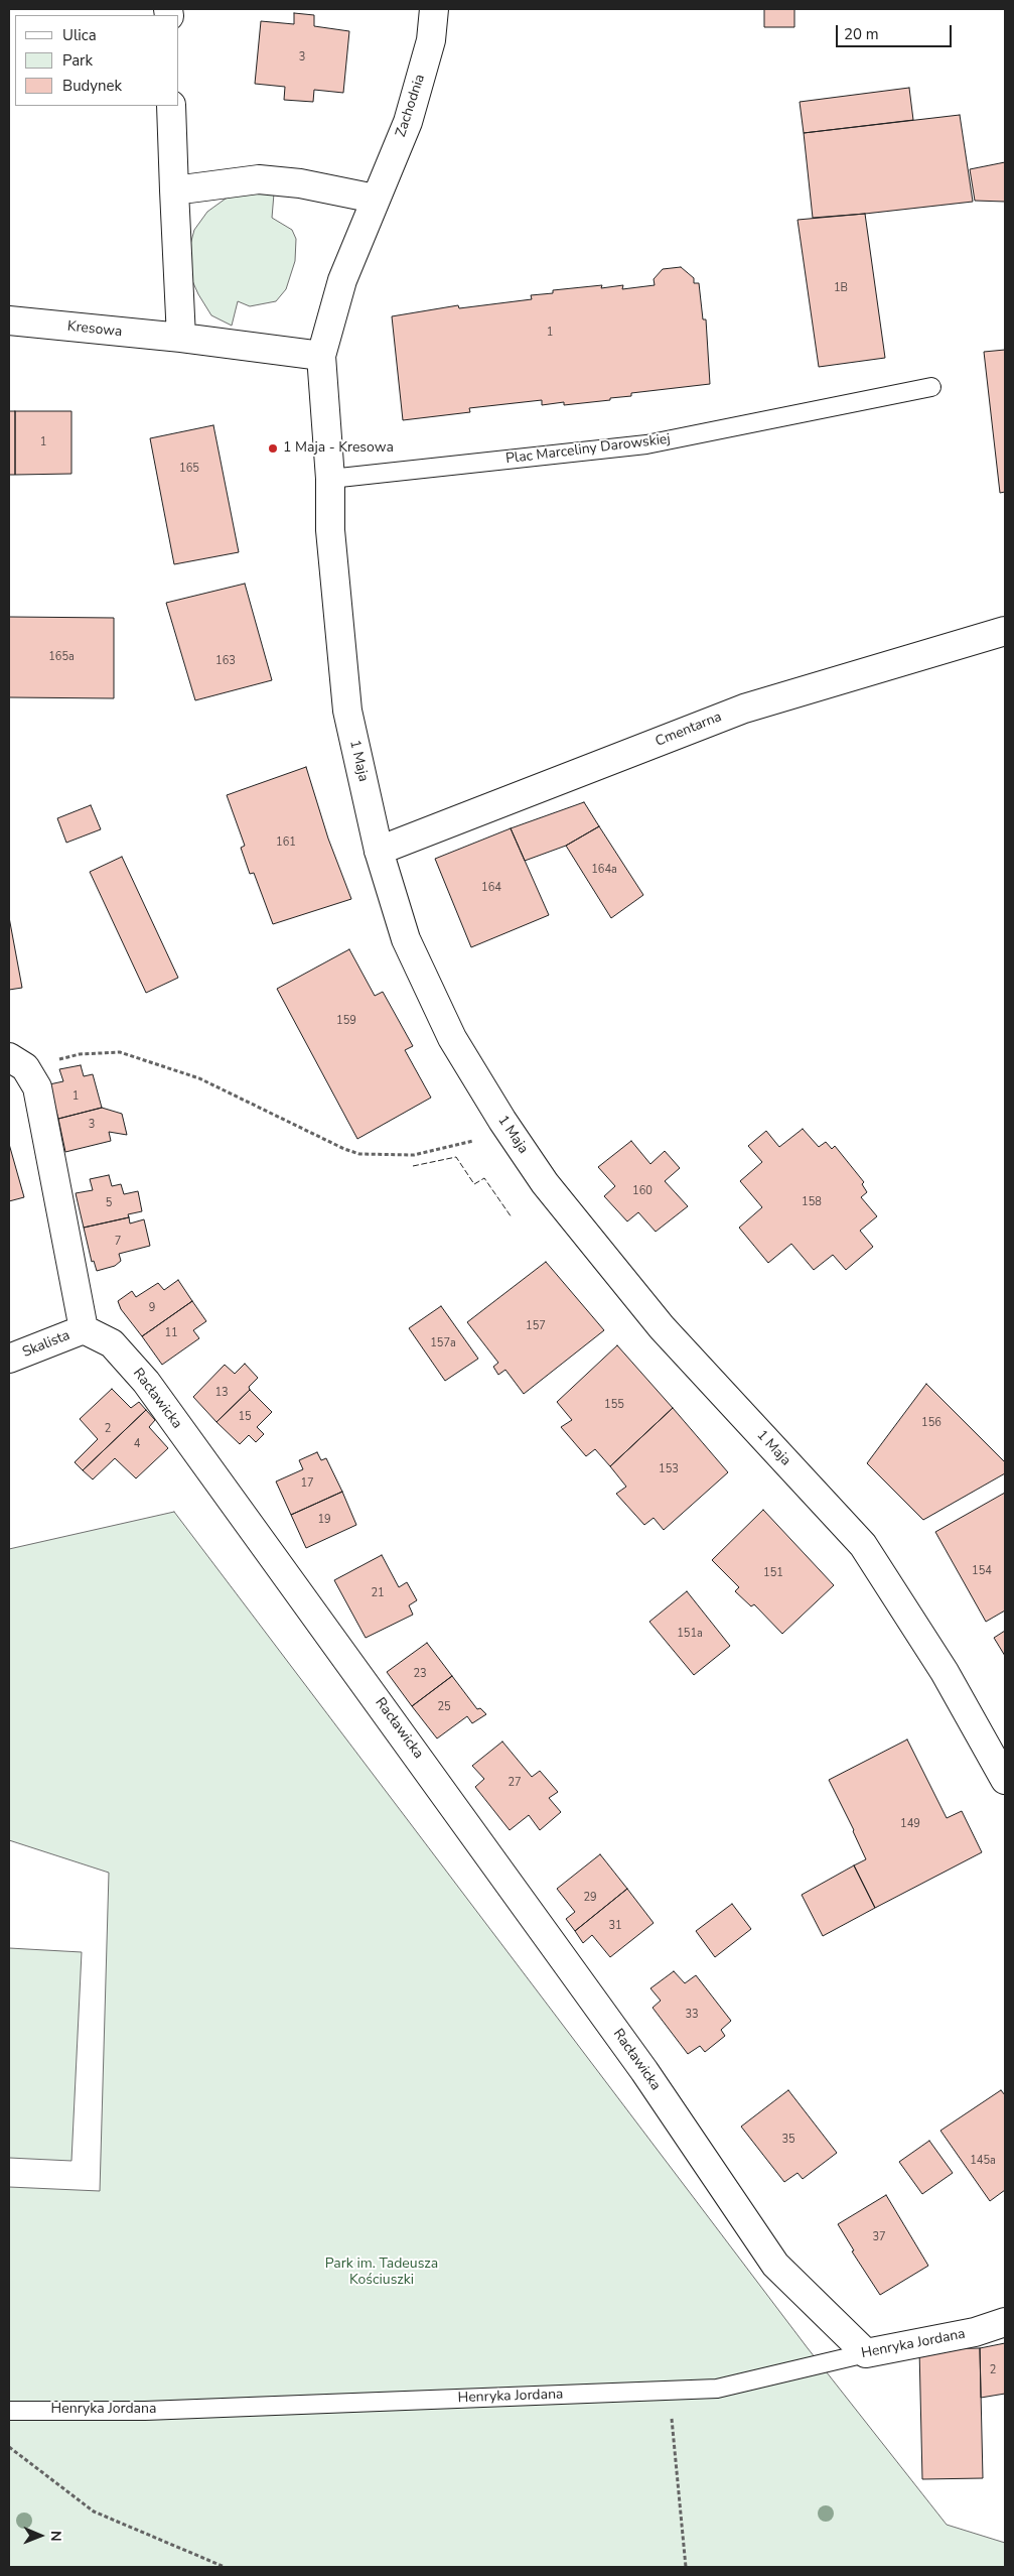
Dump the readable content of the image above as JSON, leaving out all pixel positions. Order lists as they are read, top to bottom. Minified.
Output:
{"streets":{"street":["Zachodnia","Kresowa","Cmentarna","1 Maja","Skalista","Racławicka","Henryka Jordana"],"lane":["Plac Marceliny Darowskiej"]},"crossings":[["Plac Marceliny Darowskiej","1 Maja"],["Cmentarna","1 Maja"],["Skalista","Racławicka"],["Racławicka","Henryka Jordana"]],"parks":["Park im. Tadeusza Kościuszki"],"places":["1 Maja - Kresowa"],"house_numbers":["3","1B","1","1","165","165a","163","161","164a","164","159","1","3","160","158","5","7","9","157","11","157a","13","155","15","156","2","4","153","17","19","154","151","21","151a","23","25","27","149","29","31","33","35","145a","37","2"],"legend":["Ulica","Park","Budynek"],"scale_bar":"20 m","north":"right"}
